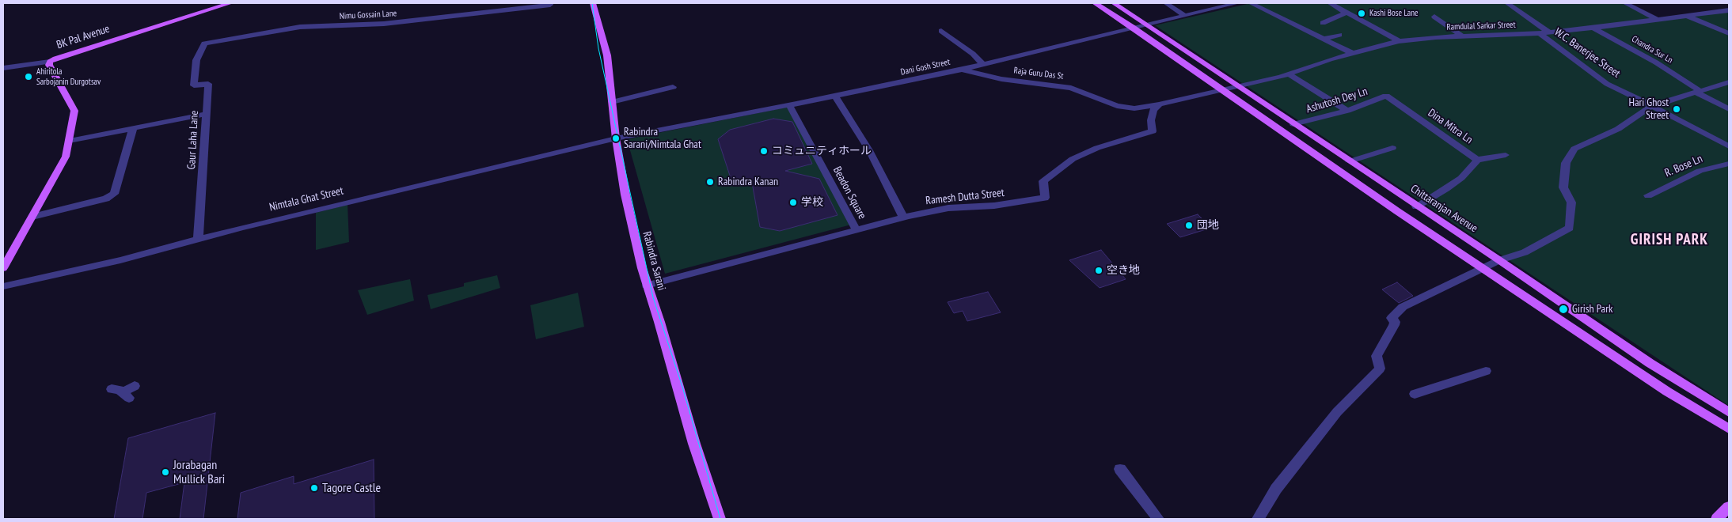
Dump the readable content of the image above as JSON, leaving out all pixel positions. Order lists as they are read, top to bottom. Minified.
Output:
{"streets":{"main road":["BK Pal Avenue","Chittaranjan Avenue","Rabindra Sarani"],"street":["Nimu Gossain Lane","Ramdulal Sarkar Street","Chandra Sur Ln","W.C. Banerjee Street","Dani Gosh Street","Raja Guru Das St","Ashutosh Dey Ln","Dina Mitra Ln","Gaur Laha Lane","R. Bose Ln","Beadon Square","Ramesh Dutta Street","Nimtala Ghat Street"]},"crossings":[["Nimu Gossain Lane","Gaur Laha Lane"],["Ramdulal Sarkar Street","Chandra Sur Ln"],["Ramdulal Sarkar Street","W.C. Banerjee Street"],["Ramdulal Sarkar Street","Chittaranjan Avenue"],["Dani Gosh Street","Raja Guru Das St"],["Dani Gosh Street","Beadon Square"],["Dani Gosh Street","Nimtala Ghat Street"],["Dani Gosh Street","Chittaranjan Avenue"],["Dani Gosh Street","Rabindra Sarani"],["Raja Guru Das St","Ramesh Dutta Street"],["Ashutosh Dey Ln","Dina Mitra Ln"],["Ashutosh Dey Ln","Chittaranjan Avenue"],["Gaur Laha Lane","Nimtala Ghat Street"],["Beadon Square","Ramesh Dutta Street"],["Ramesh Dutta Street","Rabindra Sarani"],["Nimtala Ghat Street","Rabindra Sarani"]],"districts":["GIRISH PARK"],"places":["Kashi Bose Lane","Ahiritola Sarbojanin Durgotsav","Hari Ghost Street","Rabindra Sarani/Nimtala Ghat","コミュニティホール","Rabindra Kanan","学校","団地","空き地","Girish Park","Jorabagan Mullick Bari","Tagore Castle"]}
